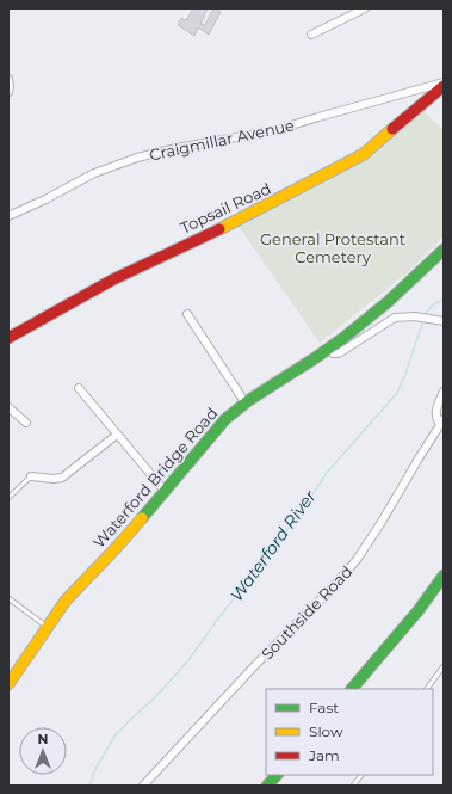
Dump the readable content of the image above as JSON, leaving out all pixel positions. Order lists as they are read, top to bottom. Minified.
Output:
{"streets":{"main road":["Topsail Road","Waterford Bridge Road"],"street":["Craigmillar Avenue","Southside Road"]},"crossings":[["Craigmillar Avenue","Topsail Road"]],"water":["Waterford River"],"parks":["General Protestant Cemetery"],"legend":["Fast","Slow","Jam"],"north":"top"}
